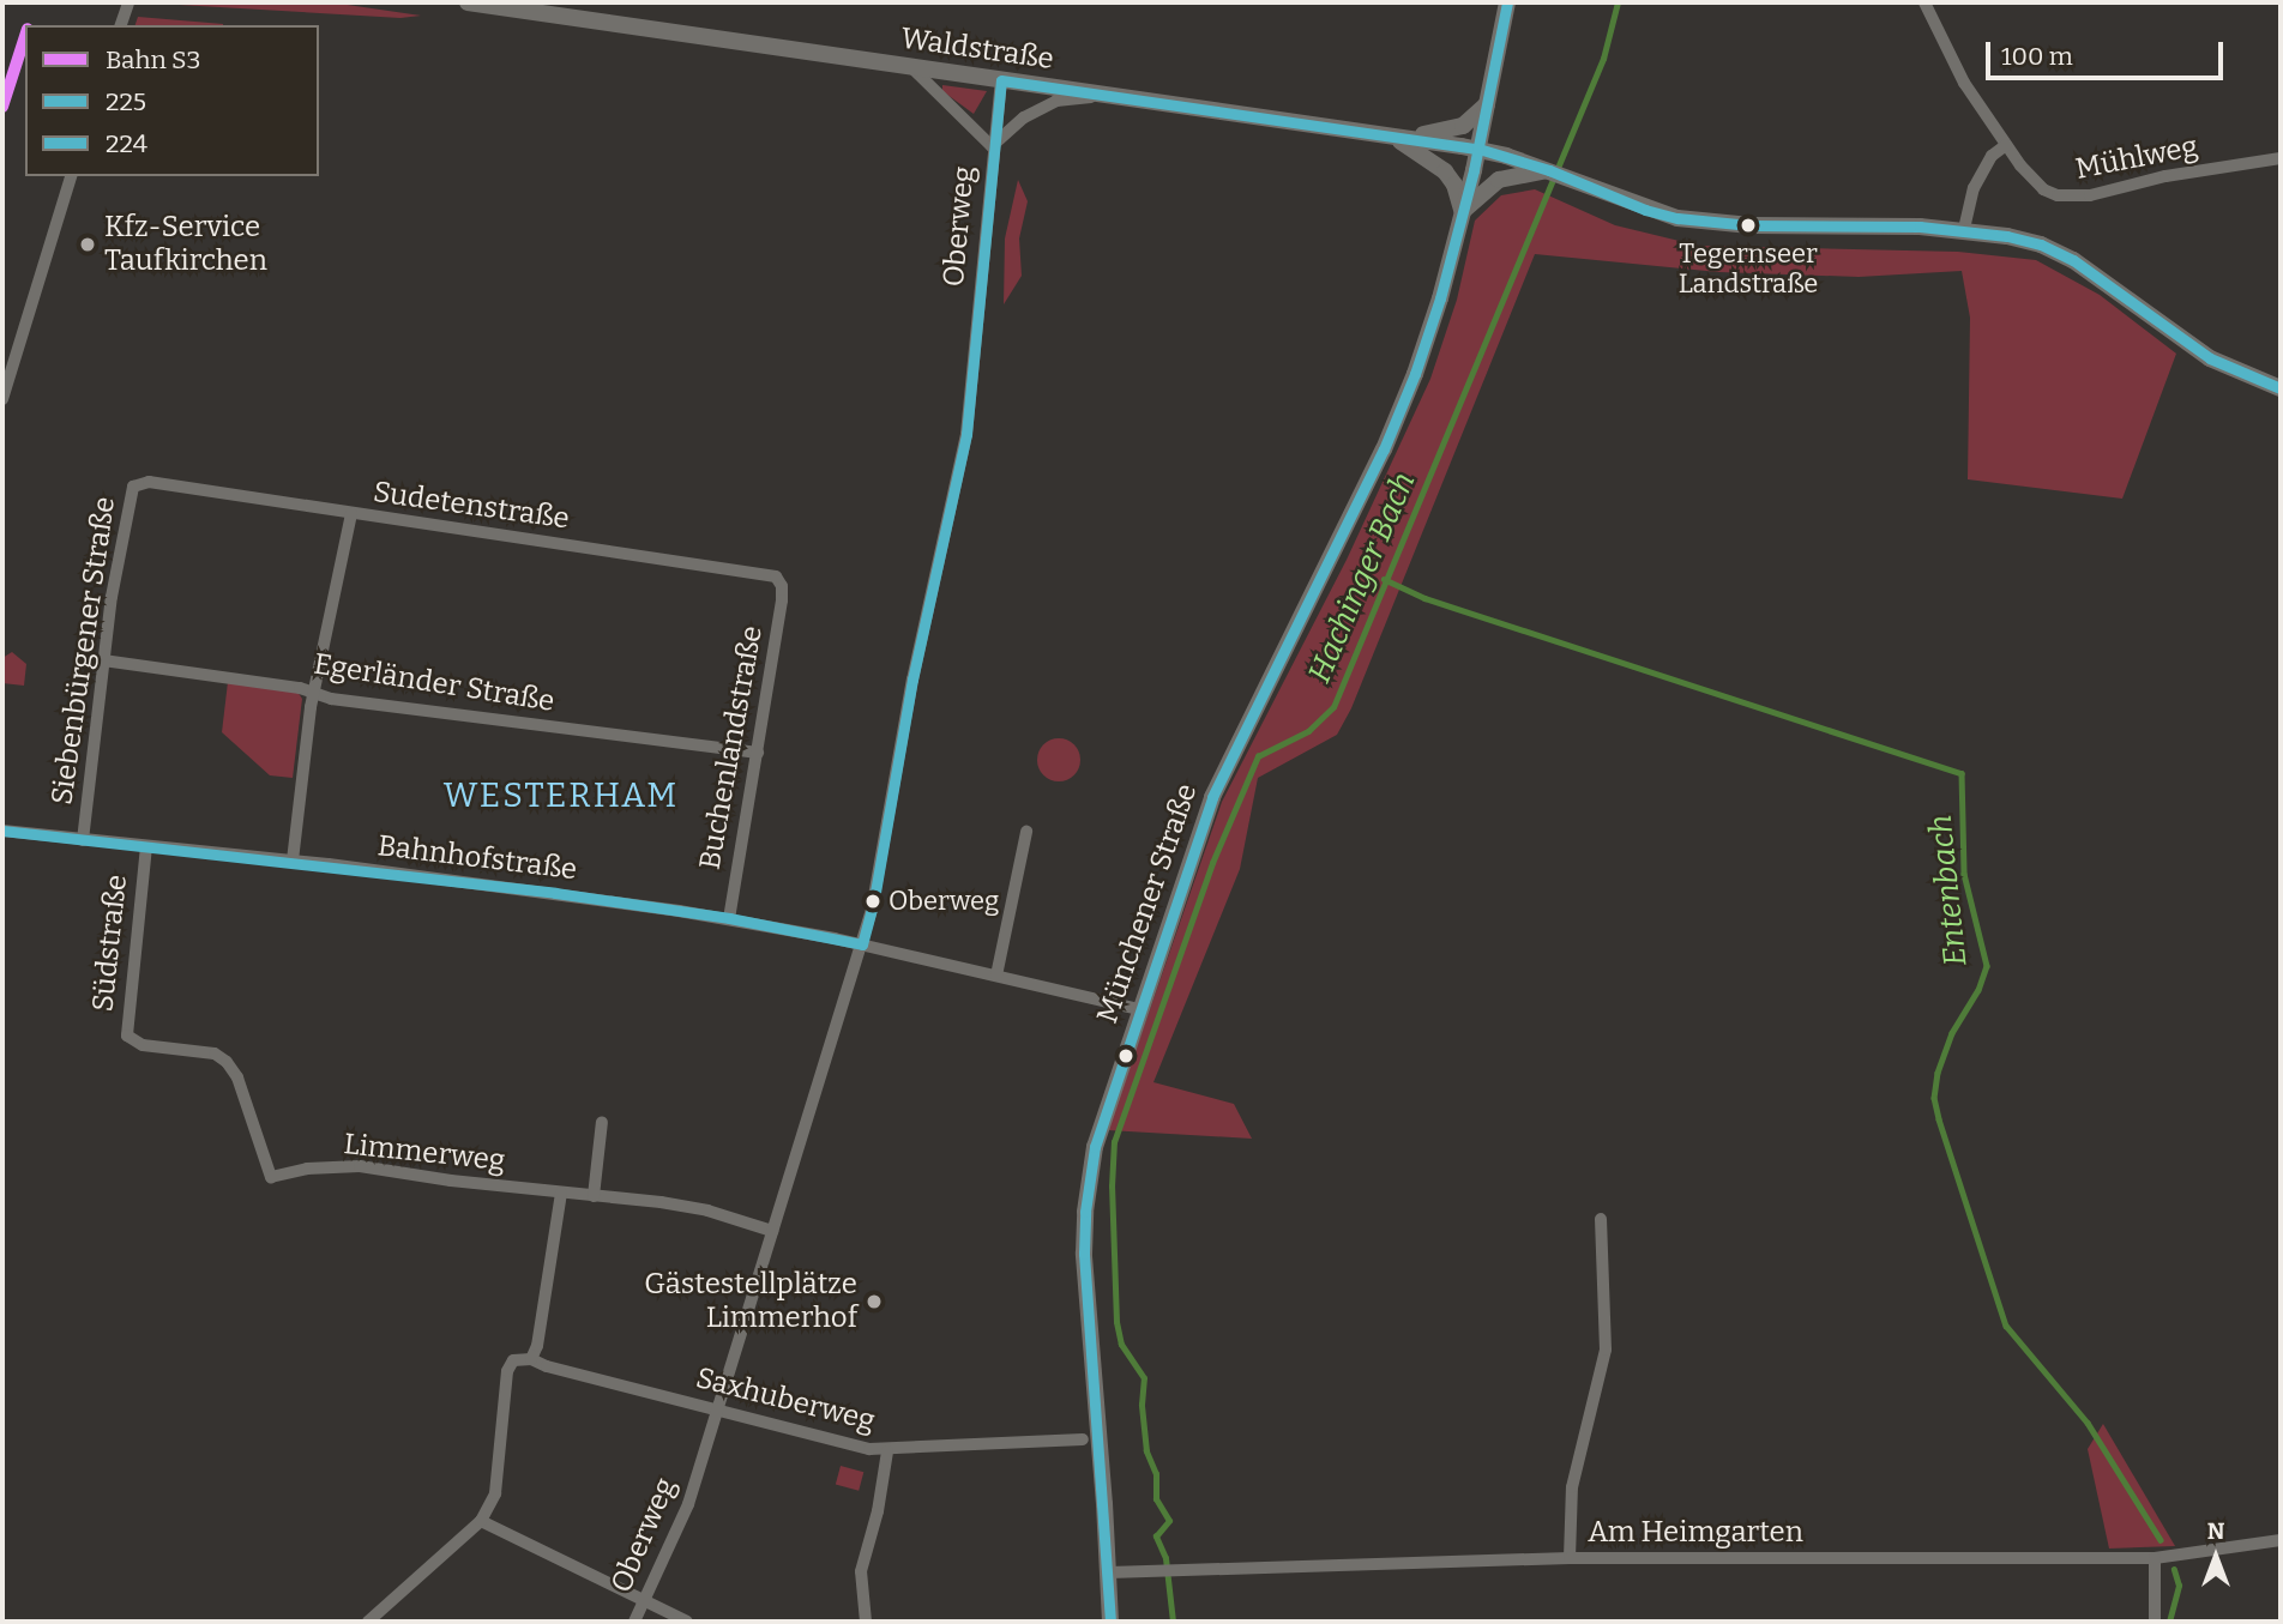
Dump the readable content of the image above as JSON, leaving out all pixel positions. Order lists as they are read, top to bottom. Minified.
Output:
{"streets":{"main road":["Waldstraße","Münchener Straße"],"street":["Mühlweg","Oberweg","Sudetenstraße","Siebenbürgener Straße","Egerländer Straße","Buchenlandstraße","Bahnhofstraße","Südstraße","Limmerweg","Saxhuberweg","Am Heimgarten"]},"crossings":[["Waldstraße","Oberweg"],["Waldstraße","Münchener Straße"],["Oberweg","Bahnhofstraße"],["Oberweg","Limmerweg"],["Oberweg","Saxhuberweg"],["Sudetenstraße","Siebenbürgener Straße"],["Sudetenstraße","Buchenlandstraße"],["Siebenbürgener Straße","Egerländer Straße"],["Siebenbürgener Straße","Bahnhofstraße"],["Egerländer Straße","Buchenlandstraße"],["Buchenlandstraße","Bahnhofstraße"],["Bahnhofstraße","Münchener Straße"],["Bahnhofstraße","Südstraße"],["Münchener Straße","Am Heimgarten"],["Südstraße","Limmerweg"]],"districts":["WESTERHAM"],"water":["Hachinger Bach","Entenbach"],"places":["Tegernseer Landstraße","Kfz-Service Taufkirchen","Oberweg","Gästestellplätze Limmerhof"],"lines":["transit line 224","rail line S3","transit line 225"],"legend":["Bahn S3","225","224"],"scale_bar":"100 m","north":"top"}
